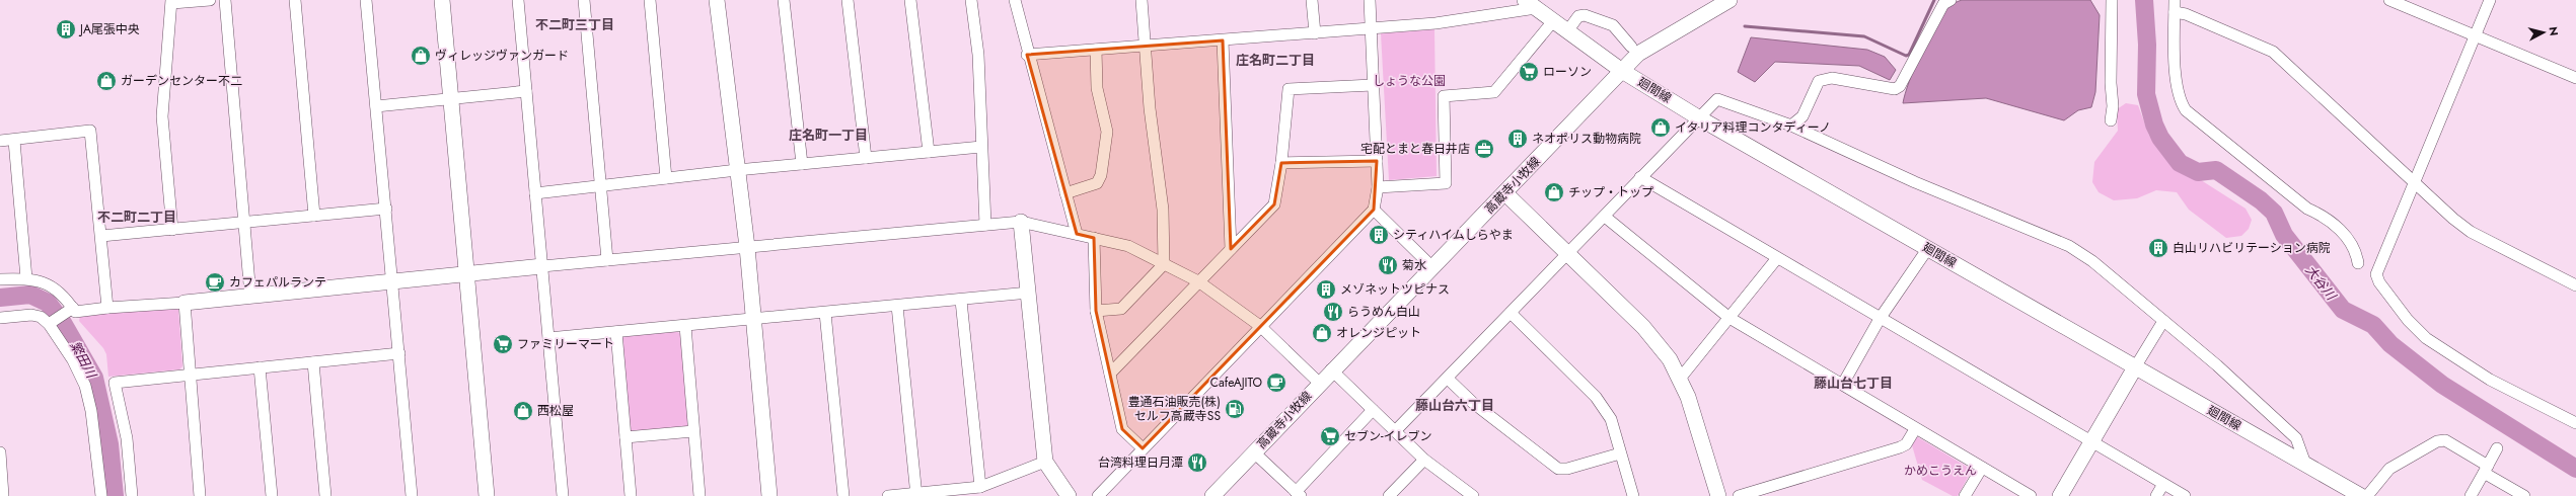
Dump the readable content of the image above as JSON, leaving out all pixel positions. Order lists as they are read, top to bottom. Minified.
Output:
{"streets":{"street":["廻間線","高蔵寺小牧線"]},"crossings":[["廻間線","高蔵寺小牧線"]],"districts":["不二町三丁目","庄名町二丁目","庄名町一丁目","不二町二丁目","藤山台七丁目","藤山台六丁目"],"water":["大谷川","繁田川"],"parks":["しょうな公園","かめこうえん"],"places":{"building":["JA尾張中央","ネオポリス動物病院","シティハイムしらやま","白山リハビリテーション病院","メゾネットツピナス"],"shop":["ヴィレッジヴァンガード","ガーデンセンター不二","イタリア料理コンタディーノ","チップ・トップ","オレンジピット","西松屋"],"supermarket":["ローソン","ファミリーマート","セブン-イレブン"],"office":["宅配とまと春日井店"],"restaurant":["菊水","らうめん白山","台湾料理日月潭"],"cafe":["カフェパルランテ","CafeAJITO"],"fuel station":["豊通石油販売(株) セルフ高蔵寺SS"]},"north":"right"}
